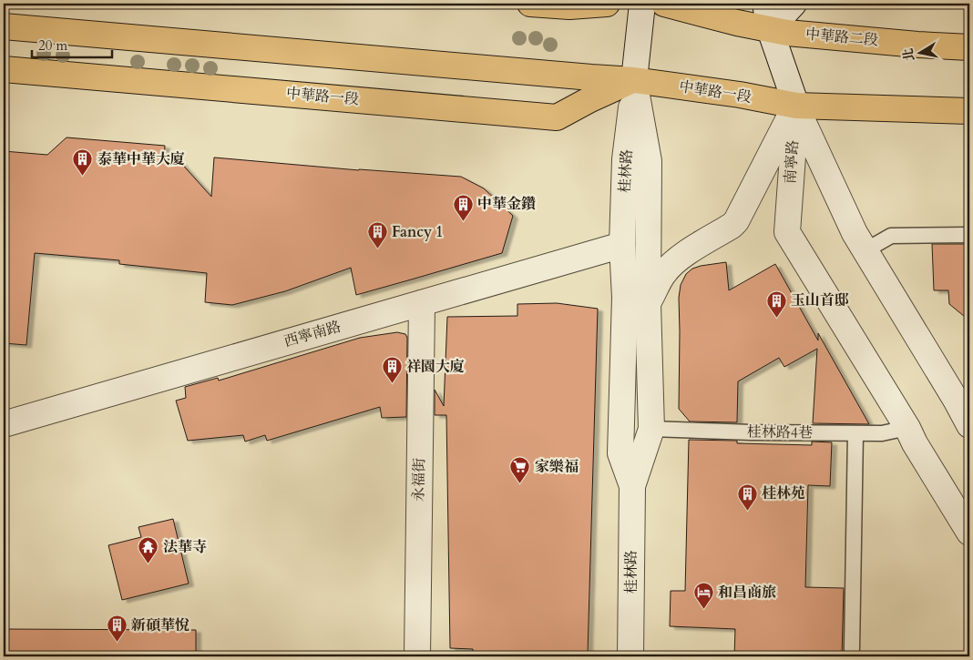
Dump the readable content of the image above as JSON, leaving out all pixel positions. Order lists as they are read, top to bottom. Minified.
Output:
{"streets":{"main road":["中華路二段","中華路一段"],"street":["南寧路","桂林路","西寧南路","永福街"],"lane":["桂林路4巷"]},"crossings":[["中華路一段","南寧路"],["中華路一段","桂林路"],["南寧路","桂林路"],["南寧路","桂林路4巷"],["桂林路","西寧南路"],["桂林路","桂林路4巷"],["西寧南路","永福街"]],"places":{"building":["泰華中華大廈","中華金鑽","Fancy 1","玉山首邸","祥園大廈","桂林苑","新碩華悅"],"supermarket":["家樂福"],"temple":["法華寺"],"hotel":["和昌商旅"]},"scale_bar":"20 m","north":"left"}
